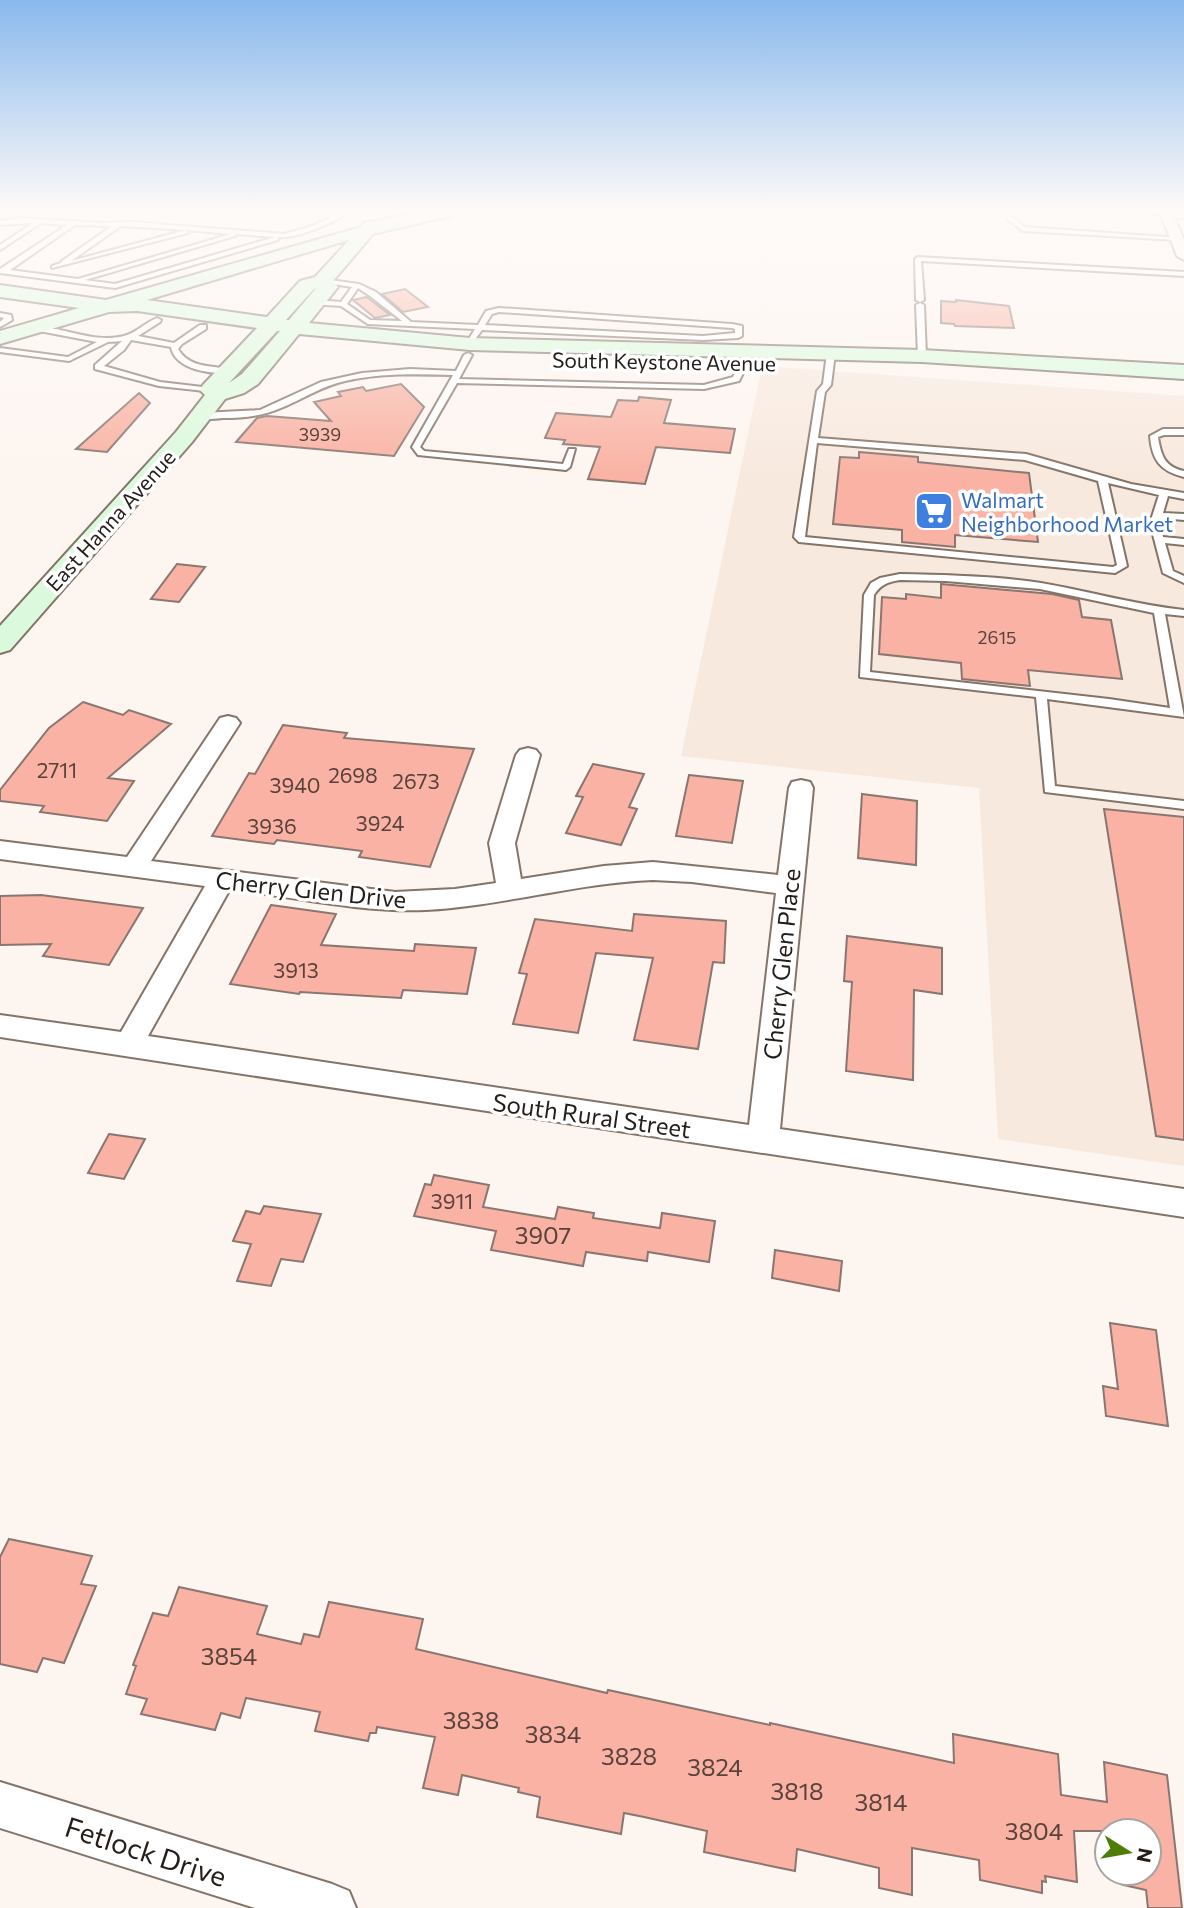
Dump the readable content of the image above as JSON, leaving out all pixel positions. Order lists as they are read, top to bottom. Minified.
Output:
{"streets":{"main road":["South Keystone Avenue","East Hanna Avenue"],"street":["Cherry Glen Drive","Cherry Glen Place","South Rural Street","Fetlock Drive"]},"crossings":[["South Keystone Avenue","East Hanna Avenue"],["Cherry Glen Drive","Cherry Glen Place"],["Cherry Glen Place","South Rural Street"]],"places":{"supermarket":["Walmart Neighborhood Market"]},"house_numbers":["3939","2615","2711","2698","2673","3940","3924","3936","3913","3911","3907","3854","3838","3834","3828","3824","3818","3814","3804"],"north":"right"}
